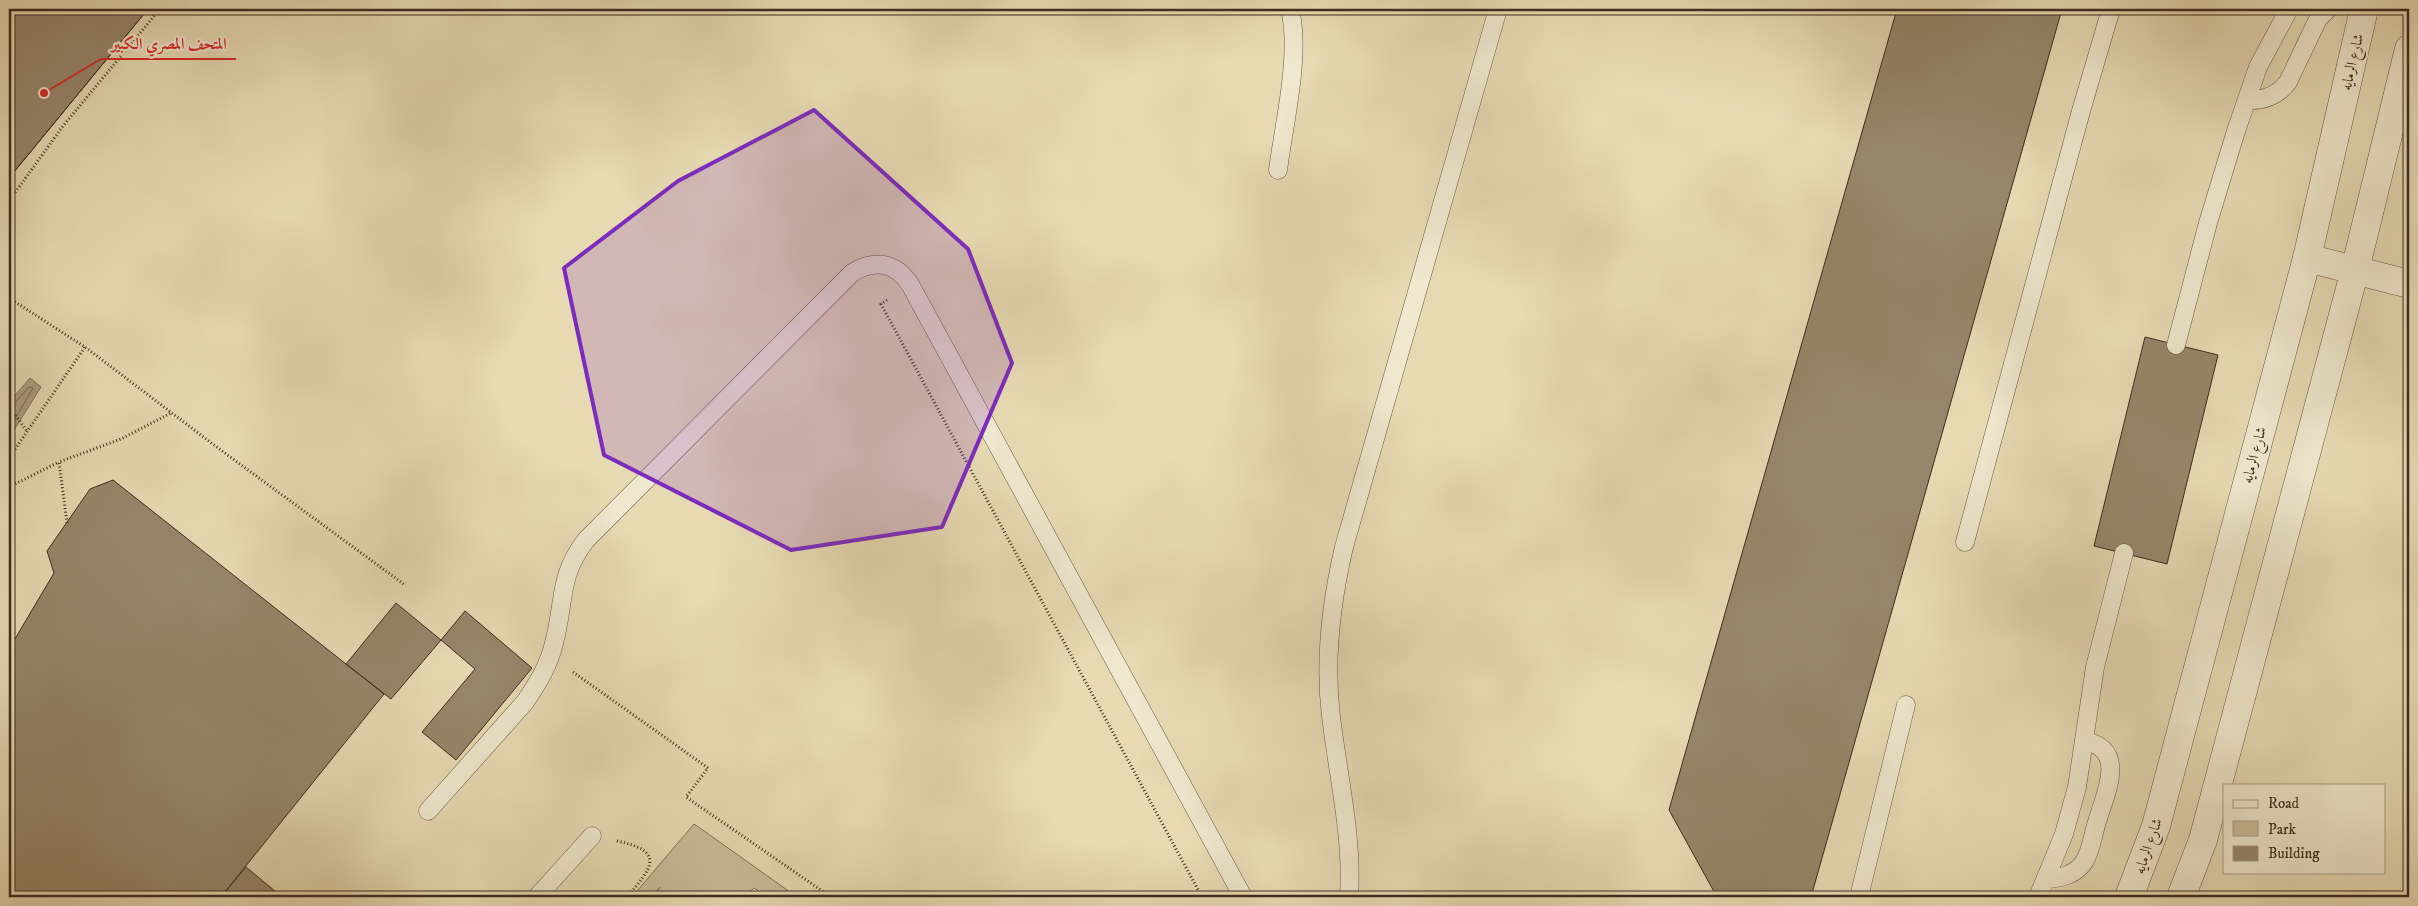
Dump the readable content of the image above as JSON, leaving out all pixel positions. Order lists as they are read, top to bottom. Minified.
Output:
{"streets":{"street":["شارع الرمايه"]},"places":["المتحف المصري الكبير"],"legend":["Road","Park","Building"]}
